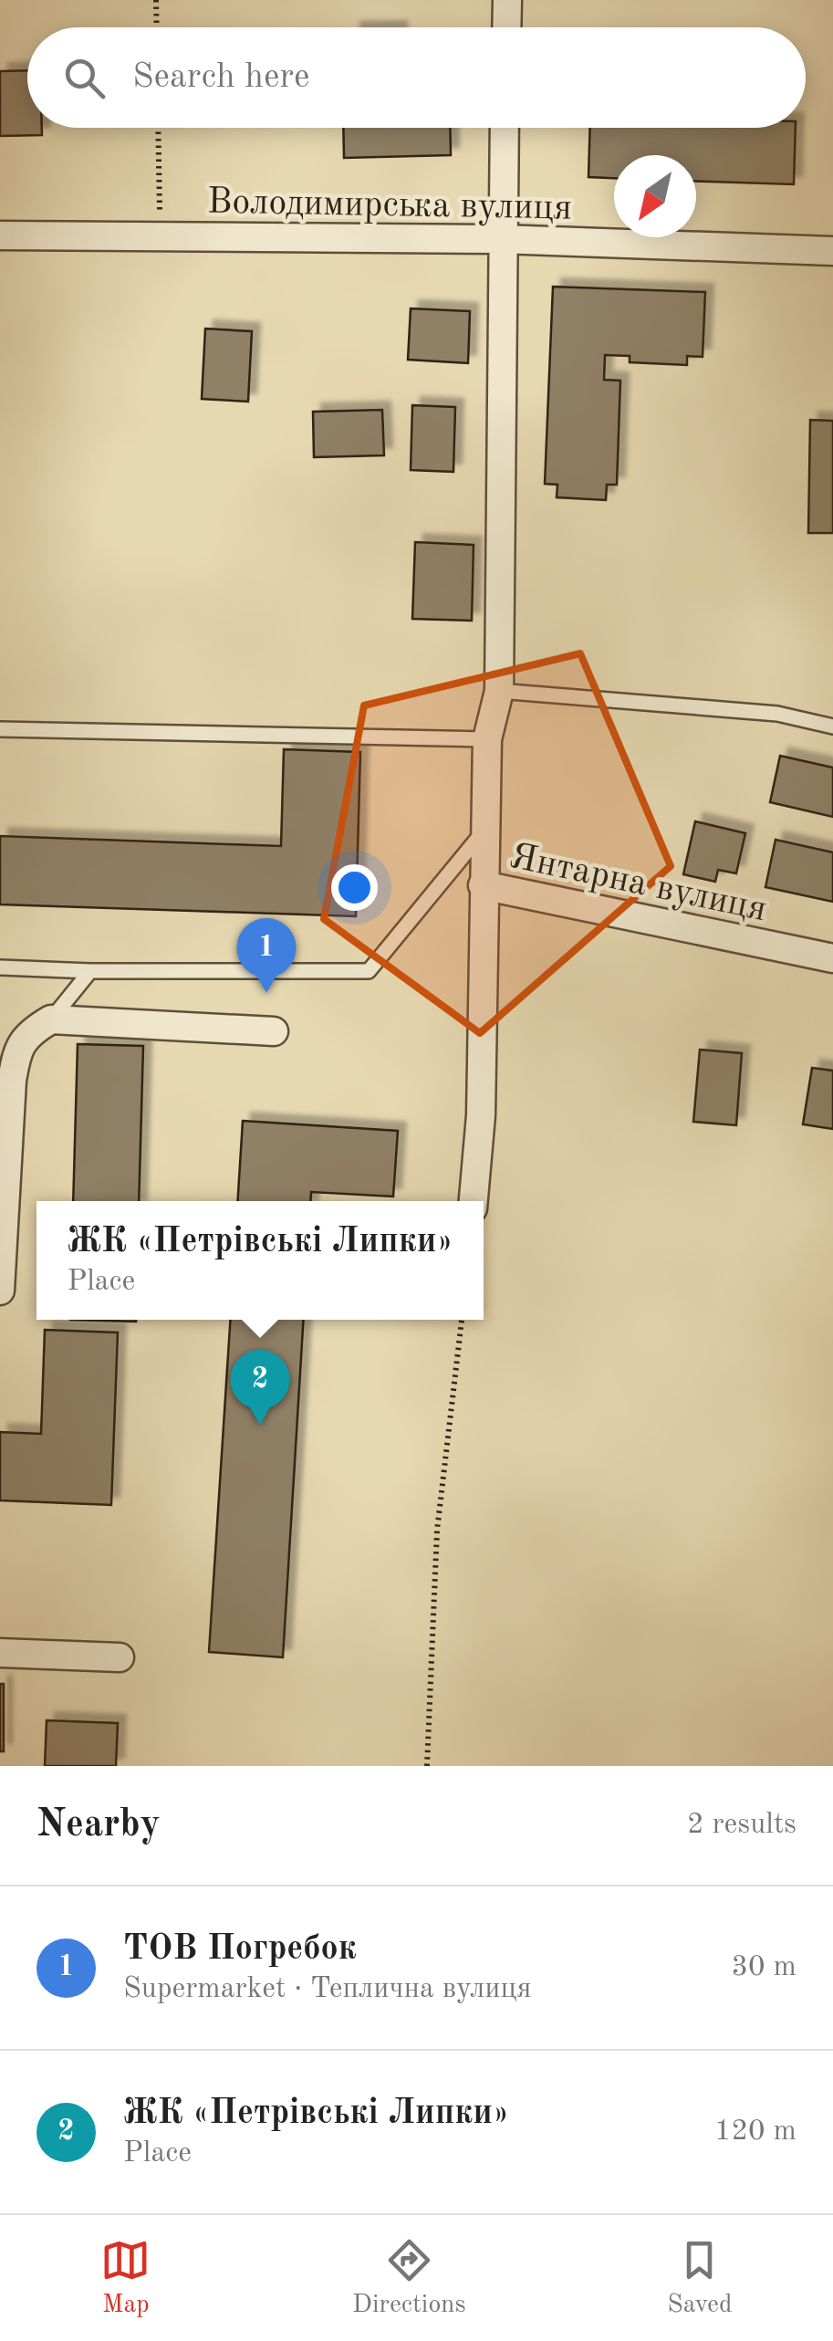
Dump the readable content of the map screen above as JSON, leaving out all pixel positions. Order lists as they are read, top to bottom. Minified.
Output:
{"streets":{"street":["Володимирська вулиця","Янтарна вулиця"]},"north":"bottom left","page":{"search":"Search here","pins":["1","2"],"popup":["ЖК «Петрівські Липки»","Place"],"heading":["Nearby","2 results"],"list":[{"mark":"1","name":"ТОВ Погребок","note":"Supermarket · Теплична вулиця","value":"30 m"},{"mark":"2","name":"ЖК «Петрівські Липки»","note":"Place","value":"120 m"}],"nav":["Map","Directions","Saved"]}}
